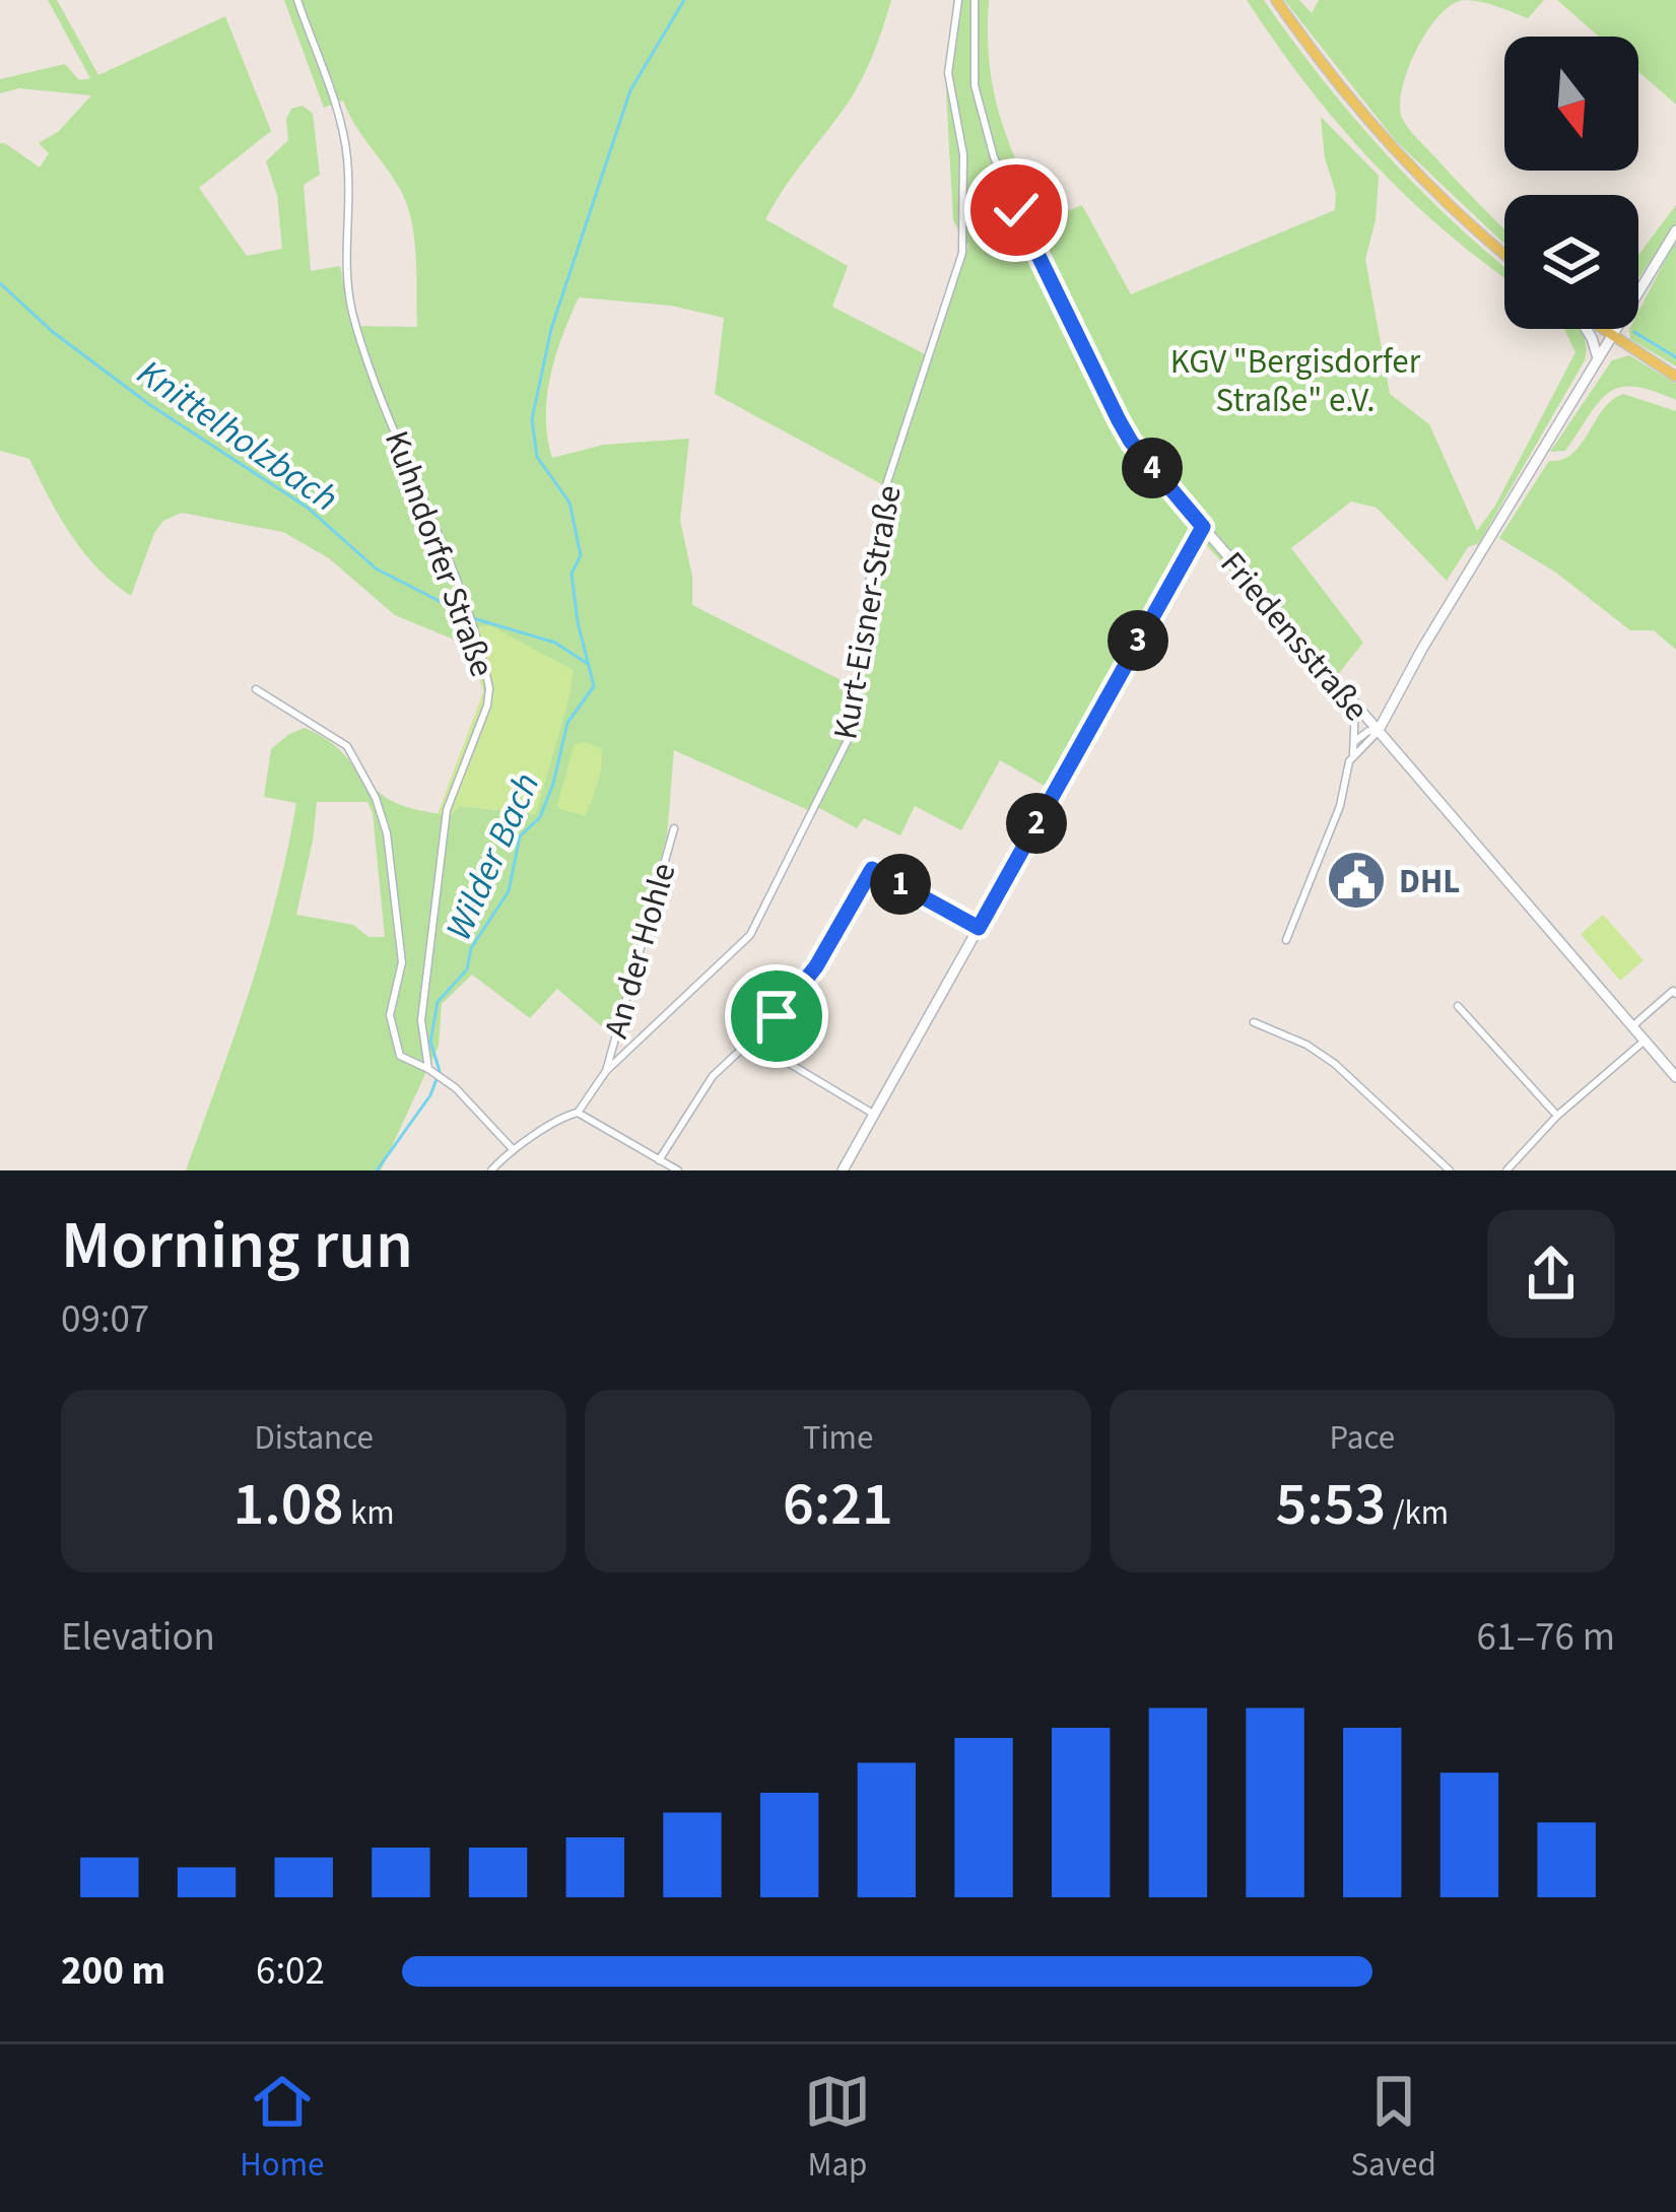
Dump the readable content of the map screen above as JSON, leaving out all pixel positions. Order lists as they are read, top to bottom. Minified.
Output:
{"streets":{"street":["Kuhndorfer Straße","Kurt-Eisner-Straße","Friedensstraße","An der Hohle"]},"crossings":[["Kurt-Eisner-Straße","An der Hohle"]],"water":["Knittelholzbach","Wilder Bach"],"parks":["KGV \"Bergisdorfer Straße\" e.V."],"places":{"public building":["DHL"]},"north":"bottom","page":{"pins":["4","3","2","1"],"heading":["Morning run","09:07"],"stats":[["Distance","1.08 km"],["Time","6:21"],["Pace","5:53 /km"]],"chart":["Elevation","61–76 m"],"list":[{"name":"200 m","note":"6:02"}],"tabs":["Home","Map","Saved"]}}
